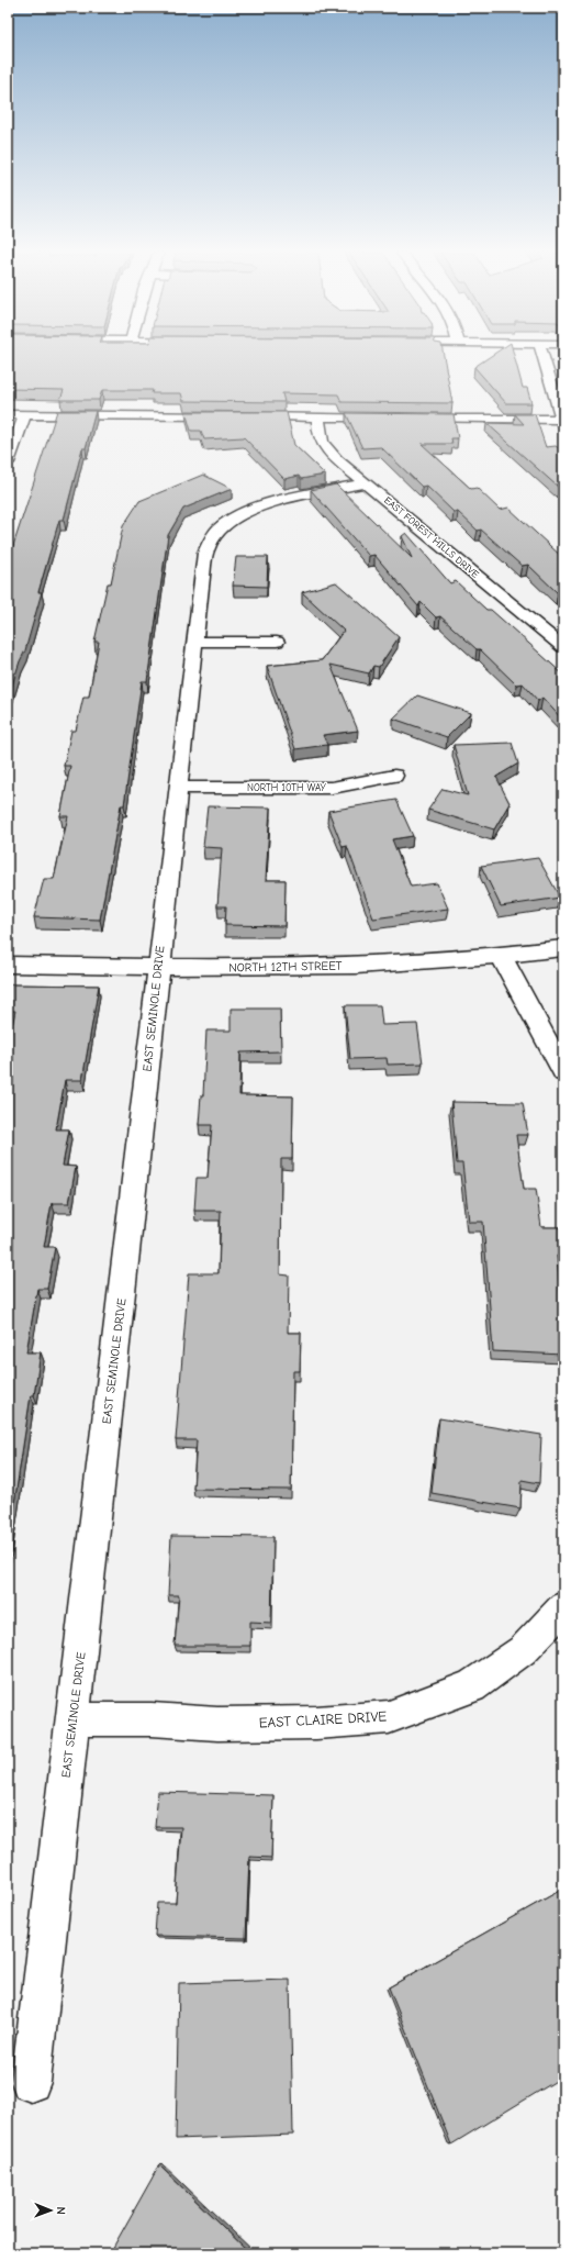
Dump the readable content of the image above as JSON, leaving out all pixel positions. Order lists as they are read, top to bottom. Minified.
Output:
{"streets":{"street":["EAST FOREST HILLS DRIVE","NORTH 10TH WAY","NORTH 12TH STREET","EAST SEMINOLE DRIVE","EAST CLAIRE DRIVE"]},"crossings":[["EAST FOREST HILLS DRIVE","EAST SEMINOLE DRIVE"],["NORTH 10TH WAY","EAST SEMINOLE DRIVE"],["NORTH 12TH STREET","EAST SEMINOLE DRIVE"],["EAST SEMINOLE DRIVE","EAST CLAIRE DRIVE"]],"north":"right"}
